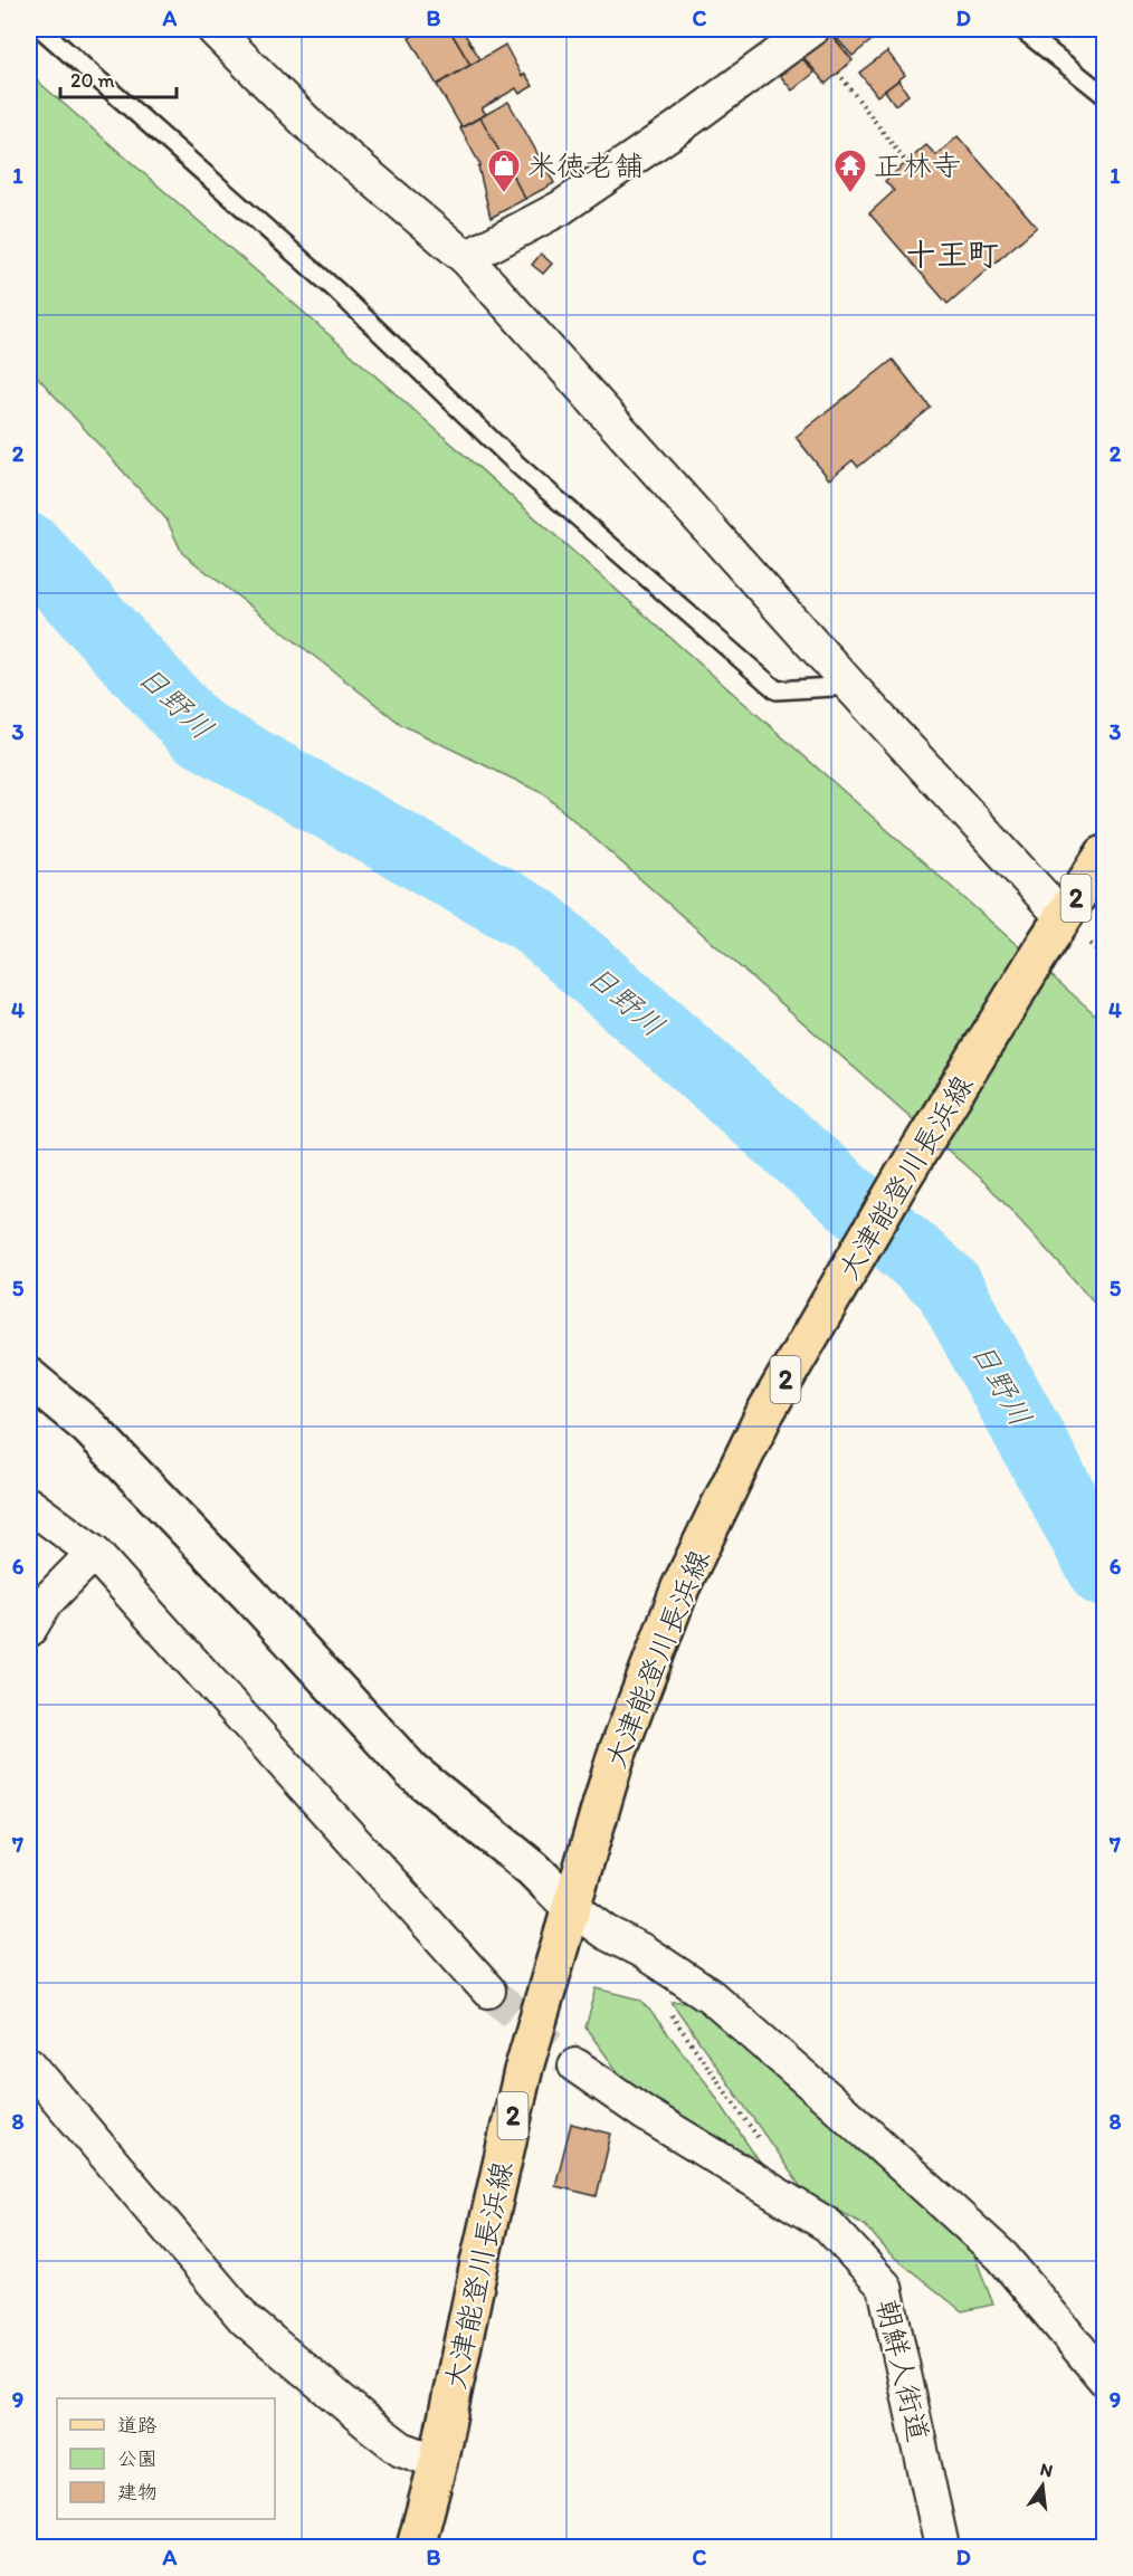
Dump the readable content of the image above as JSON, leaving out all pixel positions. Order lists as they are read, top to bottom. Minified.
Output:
{"streets":{"main road":["2","大津能登川長浜線"],"street":["朝鮮人街道"]},"districts":["十王町"],"water":["日野川"],"places":{"shop":["米徳老舗"],"temple":["正林寺"]},"legend":["道路","公園","建物"],"scale_bar":"20 m","north":"top","grid":{"columns":["A","B","C","D"],"rows":["1","2","3","4","5","6","7","8","9"]}}
